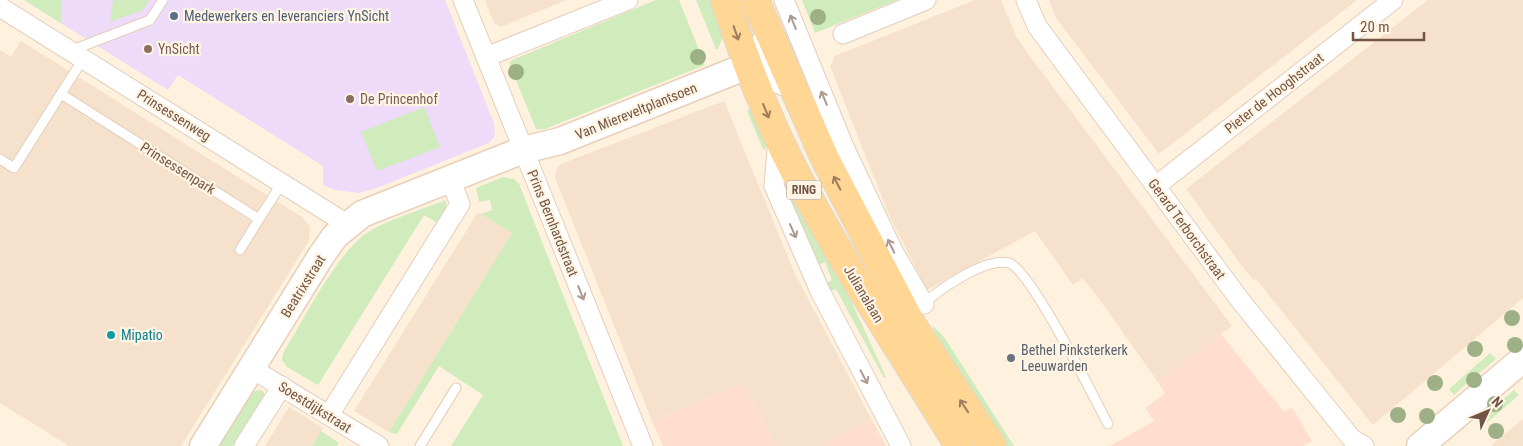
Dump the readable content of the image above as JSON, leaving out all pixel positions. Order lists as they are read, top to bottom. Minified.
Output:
{"streets":{"main road":["RING","Julianalaan"],"street":["Pieter de Hooghstraat","Van Miereveltplantsoen","Prinsessenweg","Prins Bernhardstraat","Gerard Terborchstraat","Beatrixstraat","Soestdijkstraat"],"lane":["Prinsessenpark"]},"crossings":[["Pieter de Hooghstraat","Gerard Terborchstraat"],["Van Miereveltplantsoen","Prins Bernhardstraat"],["Van Miereveltplantsoen","Beatrixstraat"],["Van Miereveltplantsoen","Julianalaan"],["Prinsessenweg","Beatrixstraat"],["Prins Bernhardstraat","Beatrixstraat"],["Beatrixstraat","Soestdijkstraat"]],"one_way":["Prins Bernhardstraat"],"places":["Medewerkers en leveranciers YnSicht","YnSicht","De Princenhof","Mipatio","Bethel Pinksterkerk Leeuwarden"],"scale_bar":"20 m","north":"top right"}
